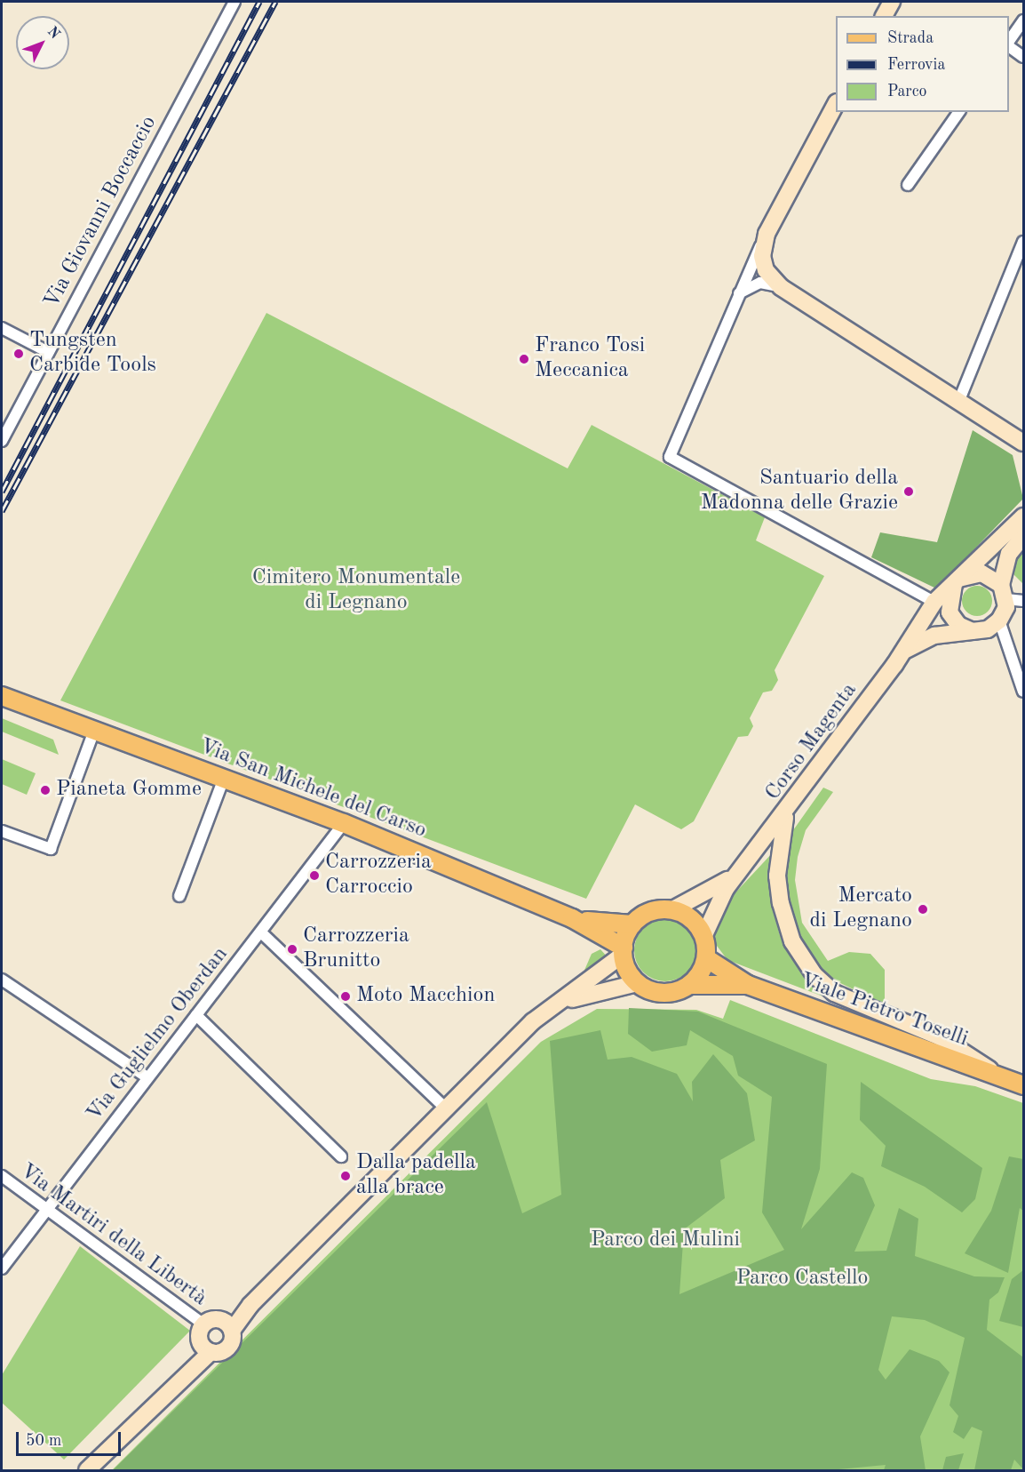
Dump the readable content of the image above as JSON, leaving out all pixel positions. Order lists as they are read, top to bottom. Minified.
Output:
{"streets":{"main road":["Via San Michele del Carso","Viale Pietro Toselli"],"street":["Via Giovanni Boccaccio","Corso Magenta","Via Guglielmo Oberdan","Via Martiri della Libertà"]},"crossings":[["Corso Magenta","Via San Michele del Carso"],["Corso Magenta","Viale Pietro Toselli"],["Via San Michele del Carso","Viale Pietro Toselli"],["Via San Michele del Carso","Via Guglielmo Oberdan"],["Via Guglielmo Oberdan","Via Martiri della Libertà"]],"parks":["Cimitero Monumentale di Legnano","Parco dei Mulini","Parco Castello"],"places":["Tungsten Carbide Tools","Franco Tosi Meccanica","Santuario della Madonna delle Grazie","Pianeta Gomme","Carrozzeria Carroccio","Mercato di Legnano","Carrozzeria Brunitto","Moto Macchion","Dalla padella alla brace"],"legend":["Strada","Ferrovia","Parco"],"scale_bar":"50 m","north":"top right"}
